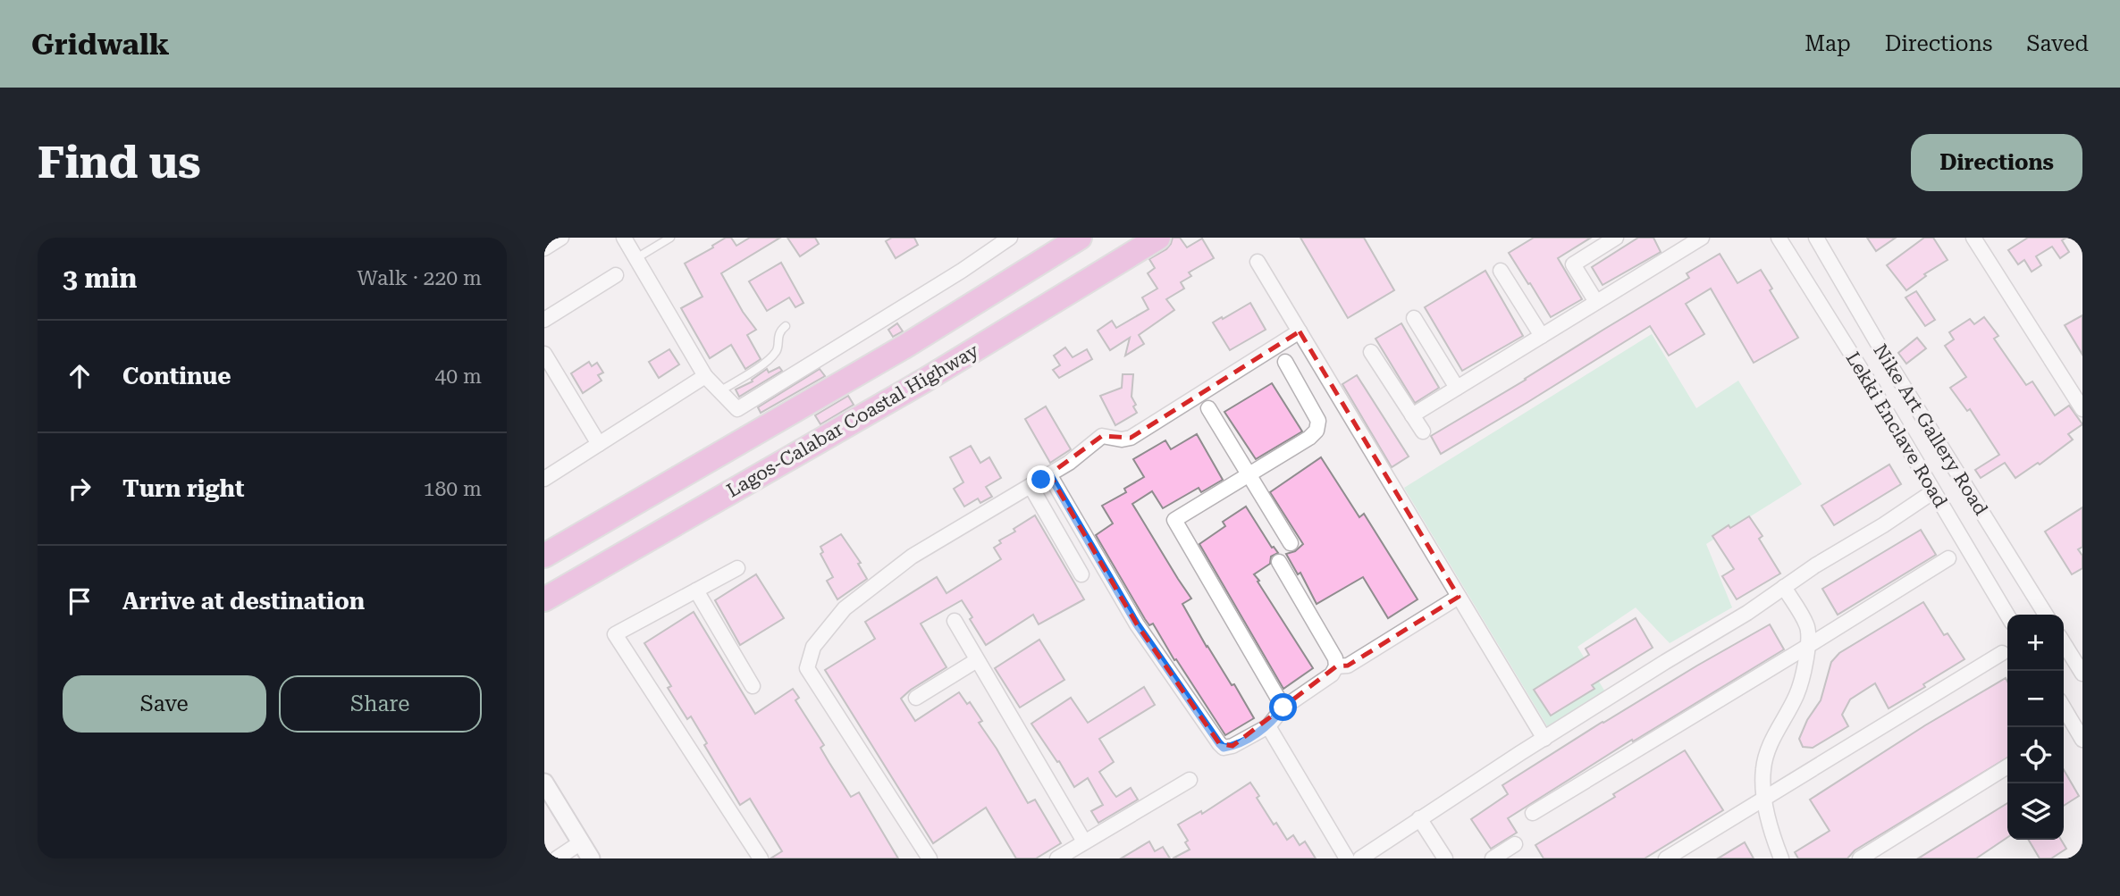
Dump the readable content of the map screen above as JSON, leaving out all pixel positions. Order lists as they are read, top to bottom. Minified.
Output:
{"streets":{"highway":["Lagos-Calabar Coastal Highway"],"street":["Lekki Enclave Road","Nike Art Gallery Road"]},"page":{"header":"Gridwalk","nav":["Map","Directions","Saved"],"buttons":["Directions",["Save","Share"]],"title":"Find us","heading":["3 min","Walk · 220 m"],"list":[["Continue","40 m"],["Turn right","180 m"],"Arrive at destination"],"map_buttons":["+","−"]}}
